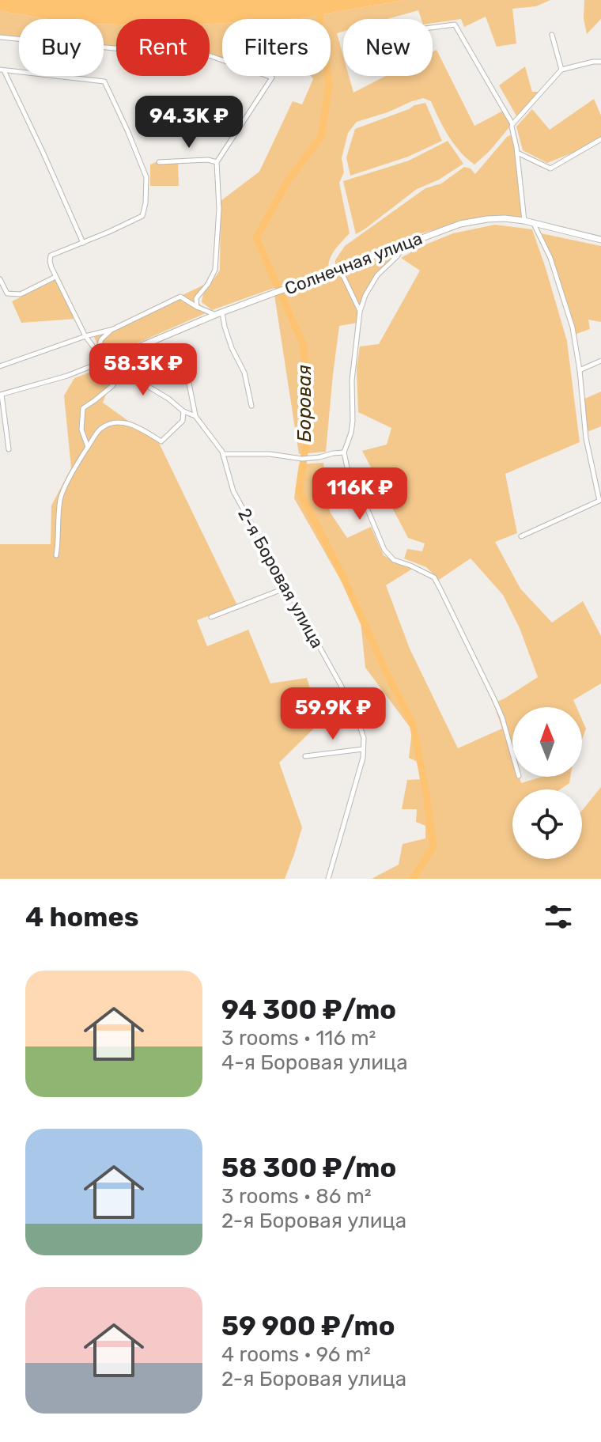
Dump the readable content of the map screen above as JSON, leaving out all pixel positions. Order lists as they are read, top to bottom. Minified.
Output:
{"streets":{"street":["Солнечная улица","2-я Боровая улица"]},"water":["Боровая"],"north":"top","page":{"chip":["Buy","Rent","Filters","New"],"price":["94.3K ₽","58.3K ₽","116K ₽","59.9K ₽"],"heading":"4 homes","list":[{"name":"94 300 ₽/mo","note":"3 rooms · 116 m² · 4-я Боровая улица"},{"name":"58 300 ₽/mo","note":"3 rooms · 86 m² · 2-я Боровая улица"},{"name":"59 900 ₽/mo","note":"4 rooms · 96 m² · 2-я Боровая улица"}]}}
